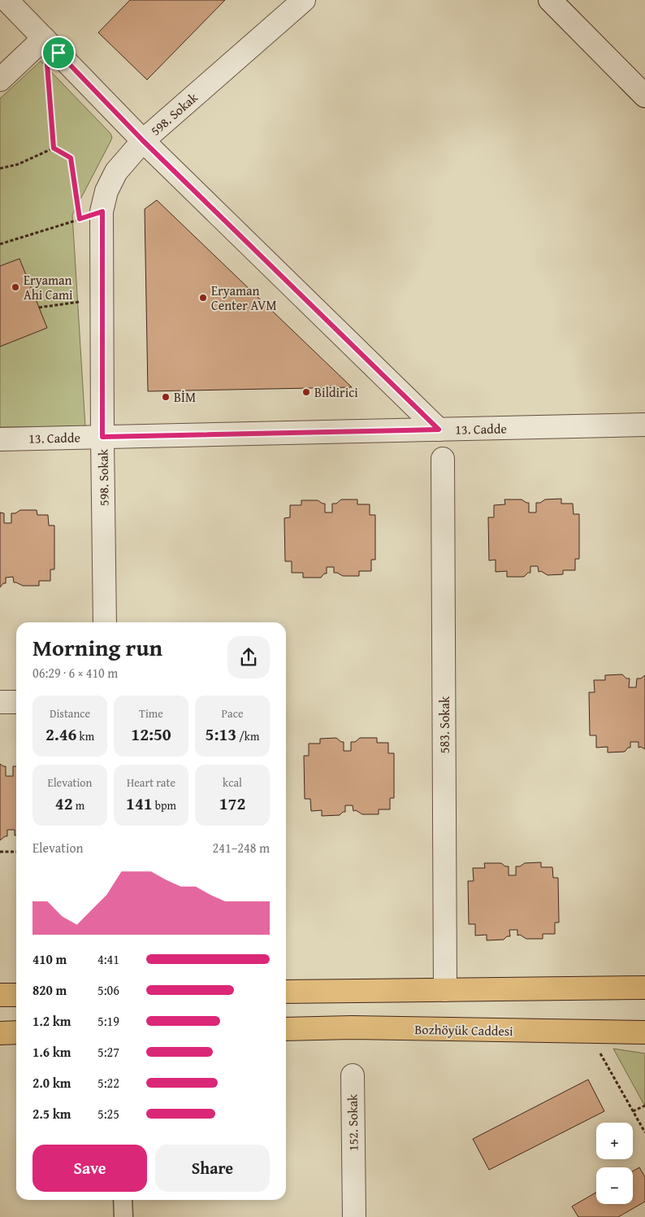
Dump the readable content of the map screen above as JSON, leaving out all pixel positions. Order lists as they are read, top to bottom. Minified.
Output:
{"streets":{"main road":["Bozhöyük Caddesi"],"street":["598. Sokak","13. Cadde","583. Sokak","152. Sokak"]},"crossings":[["598. Sokak","13. Cadde"]],"places":["Eryaman Ahi Cami","Eryaman Center AVM","Bildirici","BİM"],"page":{"heading":["Morning run","06:29 · 6 × 410 m"],"stats":[["Distance","2.46 km"],["Time","12:50"],["Pace","5:13 /km"],["Elevation","42 m"],["Heart rate","141 bpm"],["kcal","172"]],"chart":["Elevation","241–248 m"],"list":[{"name":"410 m","note":"4:41"},{"name":"820 m","note":"5:06"},{"name":"1.2 km","note":"5:19"},{"name":"1.6 km","note":"5:27"},{"name":"2.0 km","note":"5:22"},{"name":"2.5 km","note":"5:25"}],"map_buttons":["+","−"],"buttons":["Save","Share"]}}
